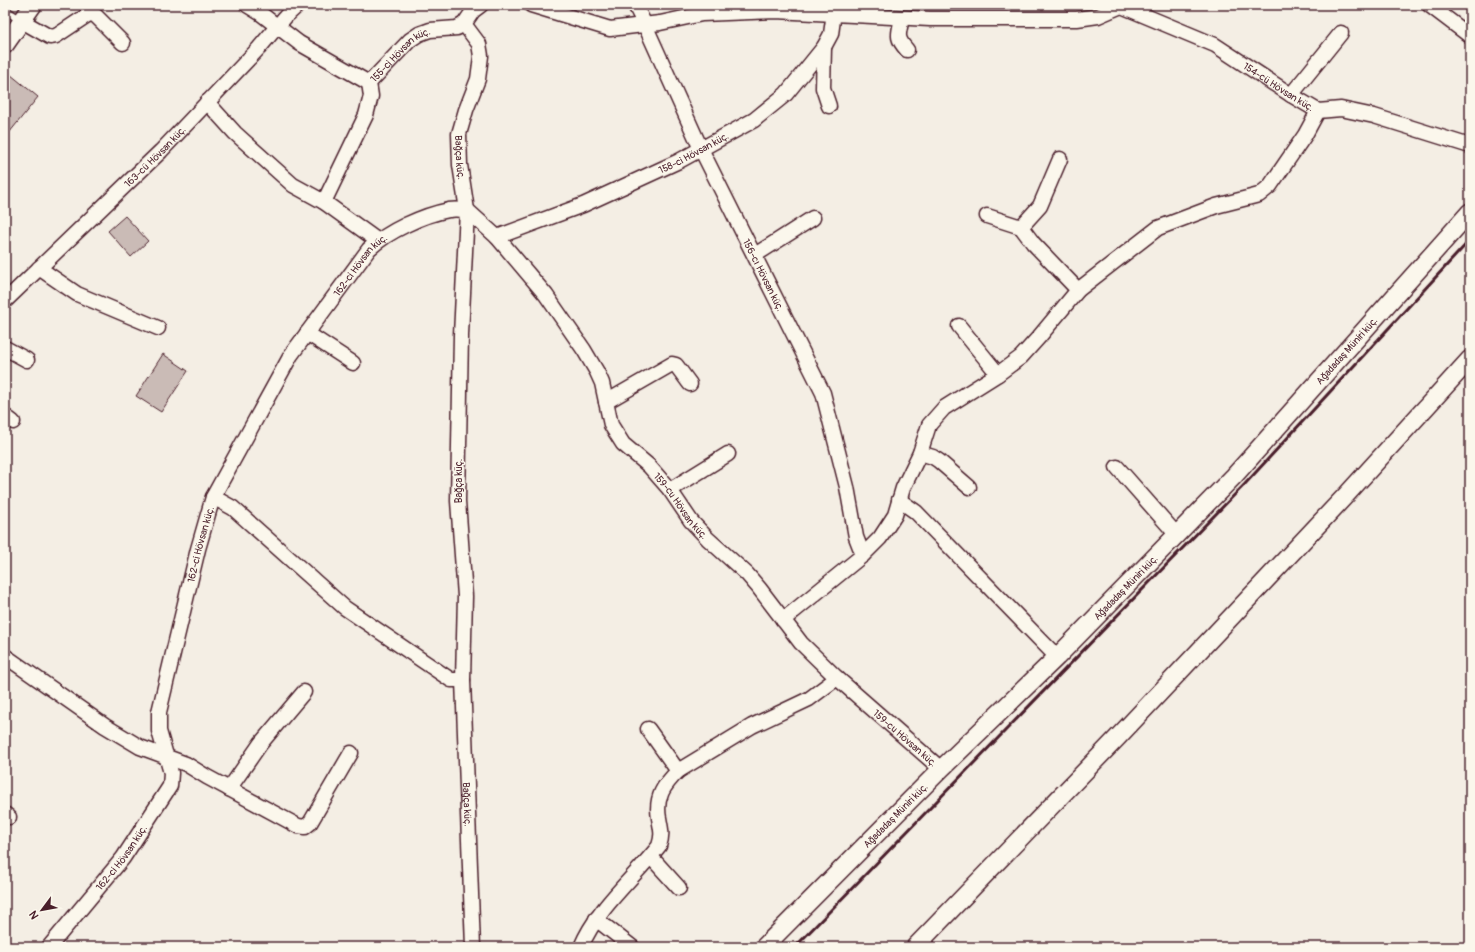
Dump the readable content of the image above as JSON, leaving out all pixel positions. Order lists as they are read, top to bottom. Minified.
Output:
{"streets":{"street":["155-ci Hövsan küç.","154-cü Hövsan küç.","158-ci Hövsan küç.","163-cü Hövsan küç.","Bağça küç.","162-ci Hövsan küç.","156-cı Hövsan küç.","Ağadadaş Müniri küç.","159-cu Hövsan küç."]},"crossings":[["155-ci Hövsan küç.","Bağça küç."],["158-ci Hövsan küç.","156-cı Hövsan küç."],["158-ci Hövsan küç.","159-cu Hövsan küç."],["Bağça küç.","162-ci Hövsan küç."],["Bağça küç.","159-cu Hövsan küç."],["162-ci Hövsan küç.","159-cu Hövsan küç."],["Ağadadaş Müniri küç.","159-cu Hövsan küç."]],"north":"bottom left"}
